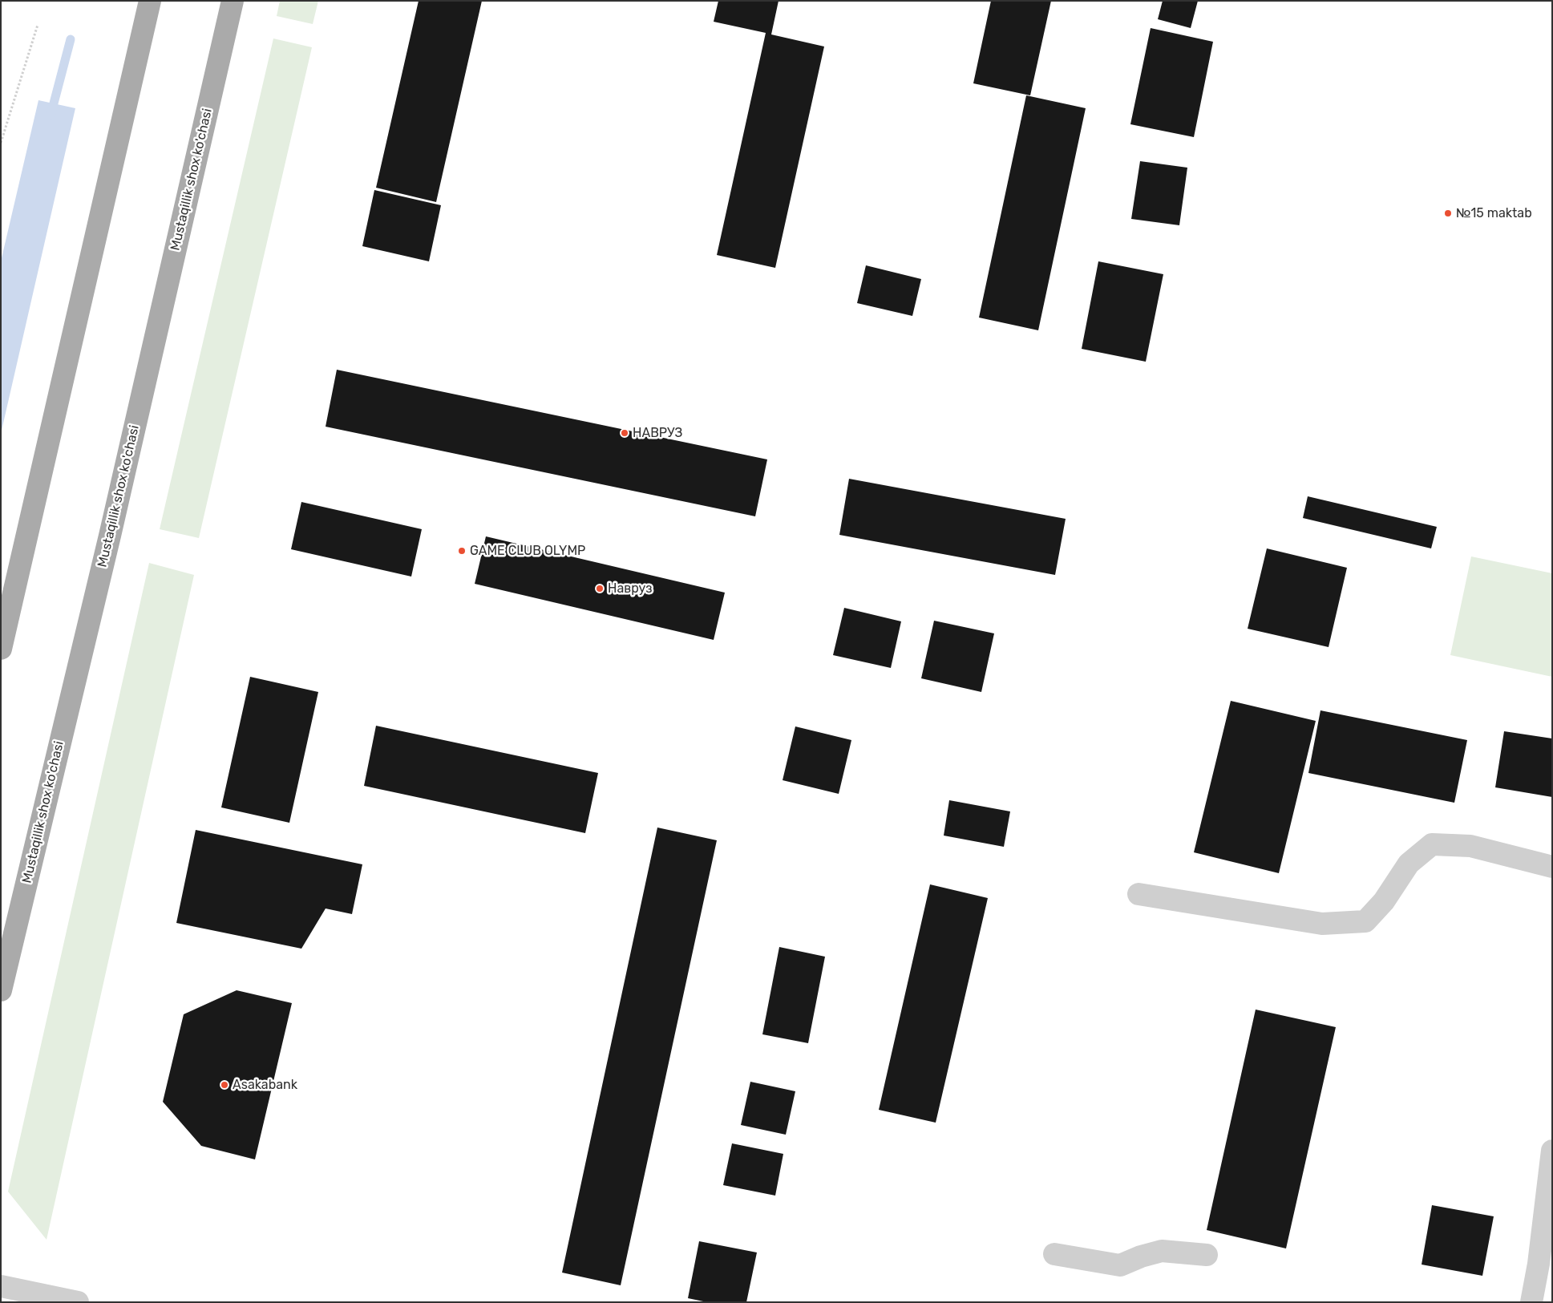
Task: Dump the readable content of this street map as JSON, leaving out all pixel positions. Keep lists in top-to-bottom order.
{
  "streets": {
    "main road": ["Mustaqillik shox ko'chasi"]
  },
  "places": [
    "№15 maktab",
    "НАВРУЗ",
    "GAME CLUB OLYMP",
    "Навруз",
    "Asakabank"
  ]
}
